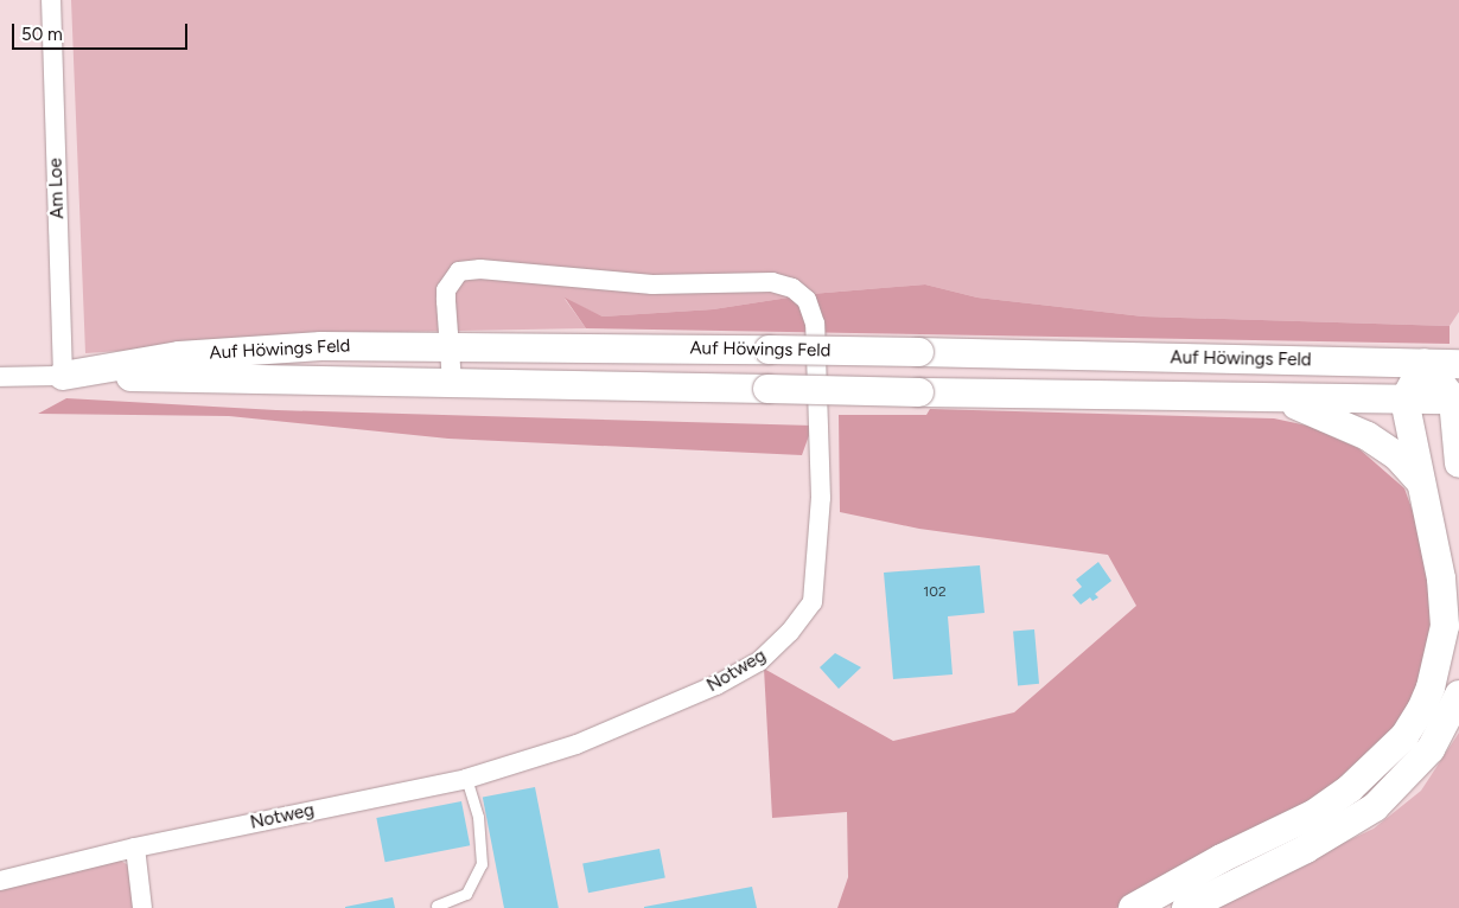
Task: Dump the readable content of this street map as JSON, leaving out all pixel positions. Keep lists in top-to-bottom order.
{
  "streets": {
    "main road": ["Auf Höwings Feld"],
    "street": ["Am Loe", "Notweg"]
  },
  "crossings": [
    ["Am Loe", "Auf Höwings Feld"],
    ["Auf Höwings Feld", "Notweg"]
  ],
  "house_numbers": ["102"],
  "scale_bar": "50 m"
}
